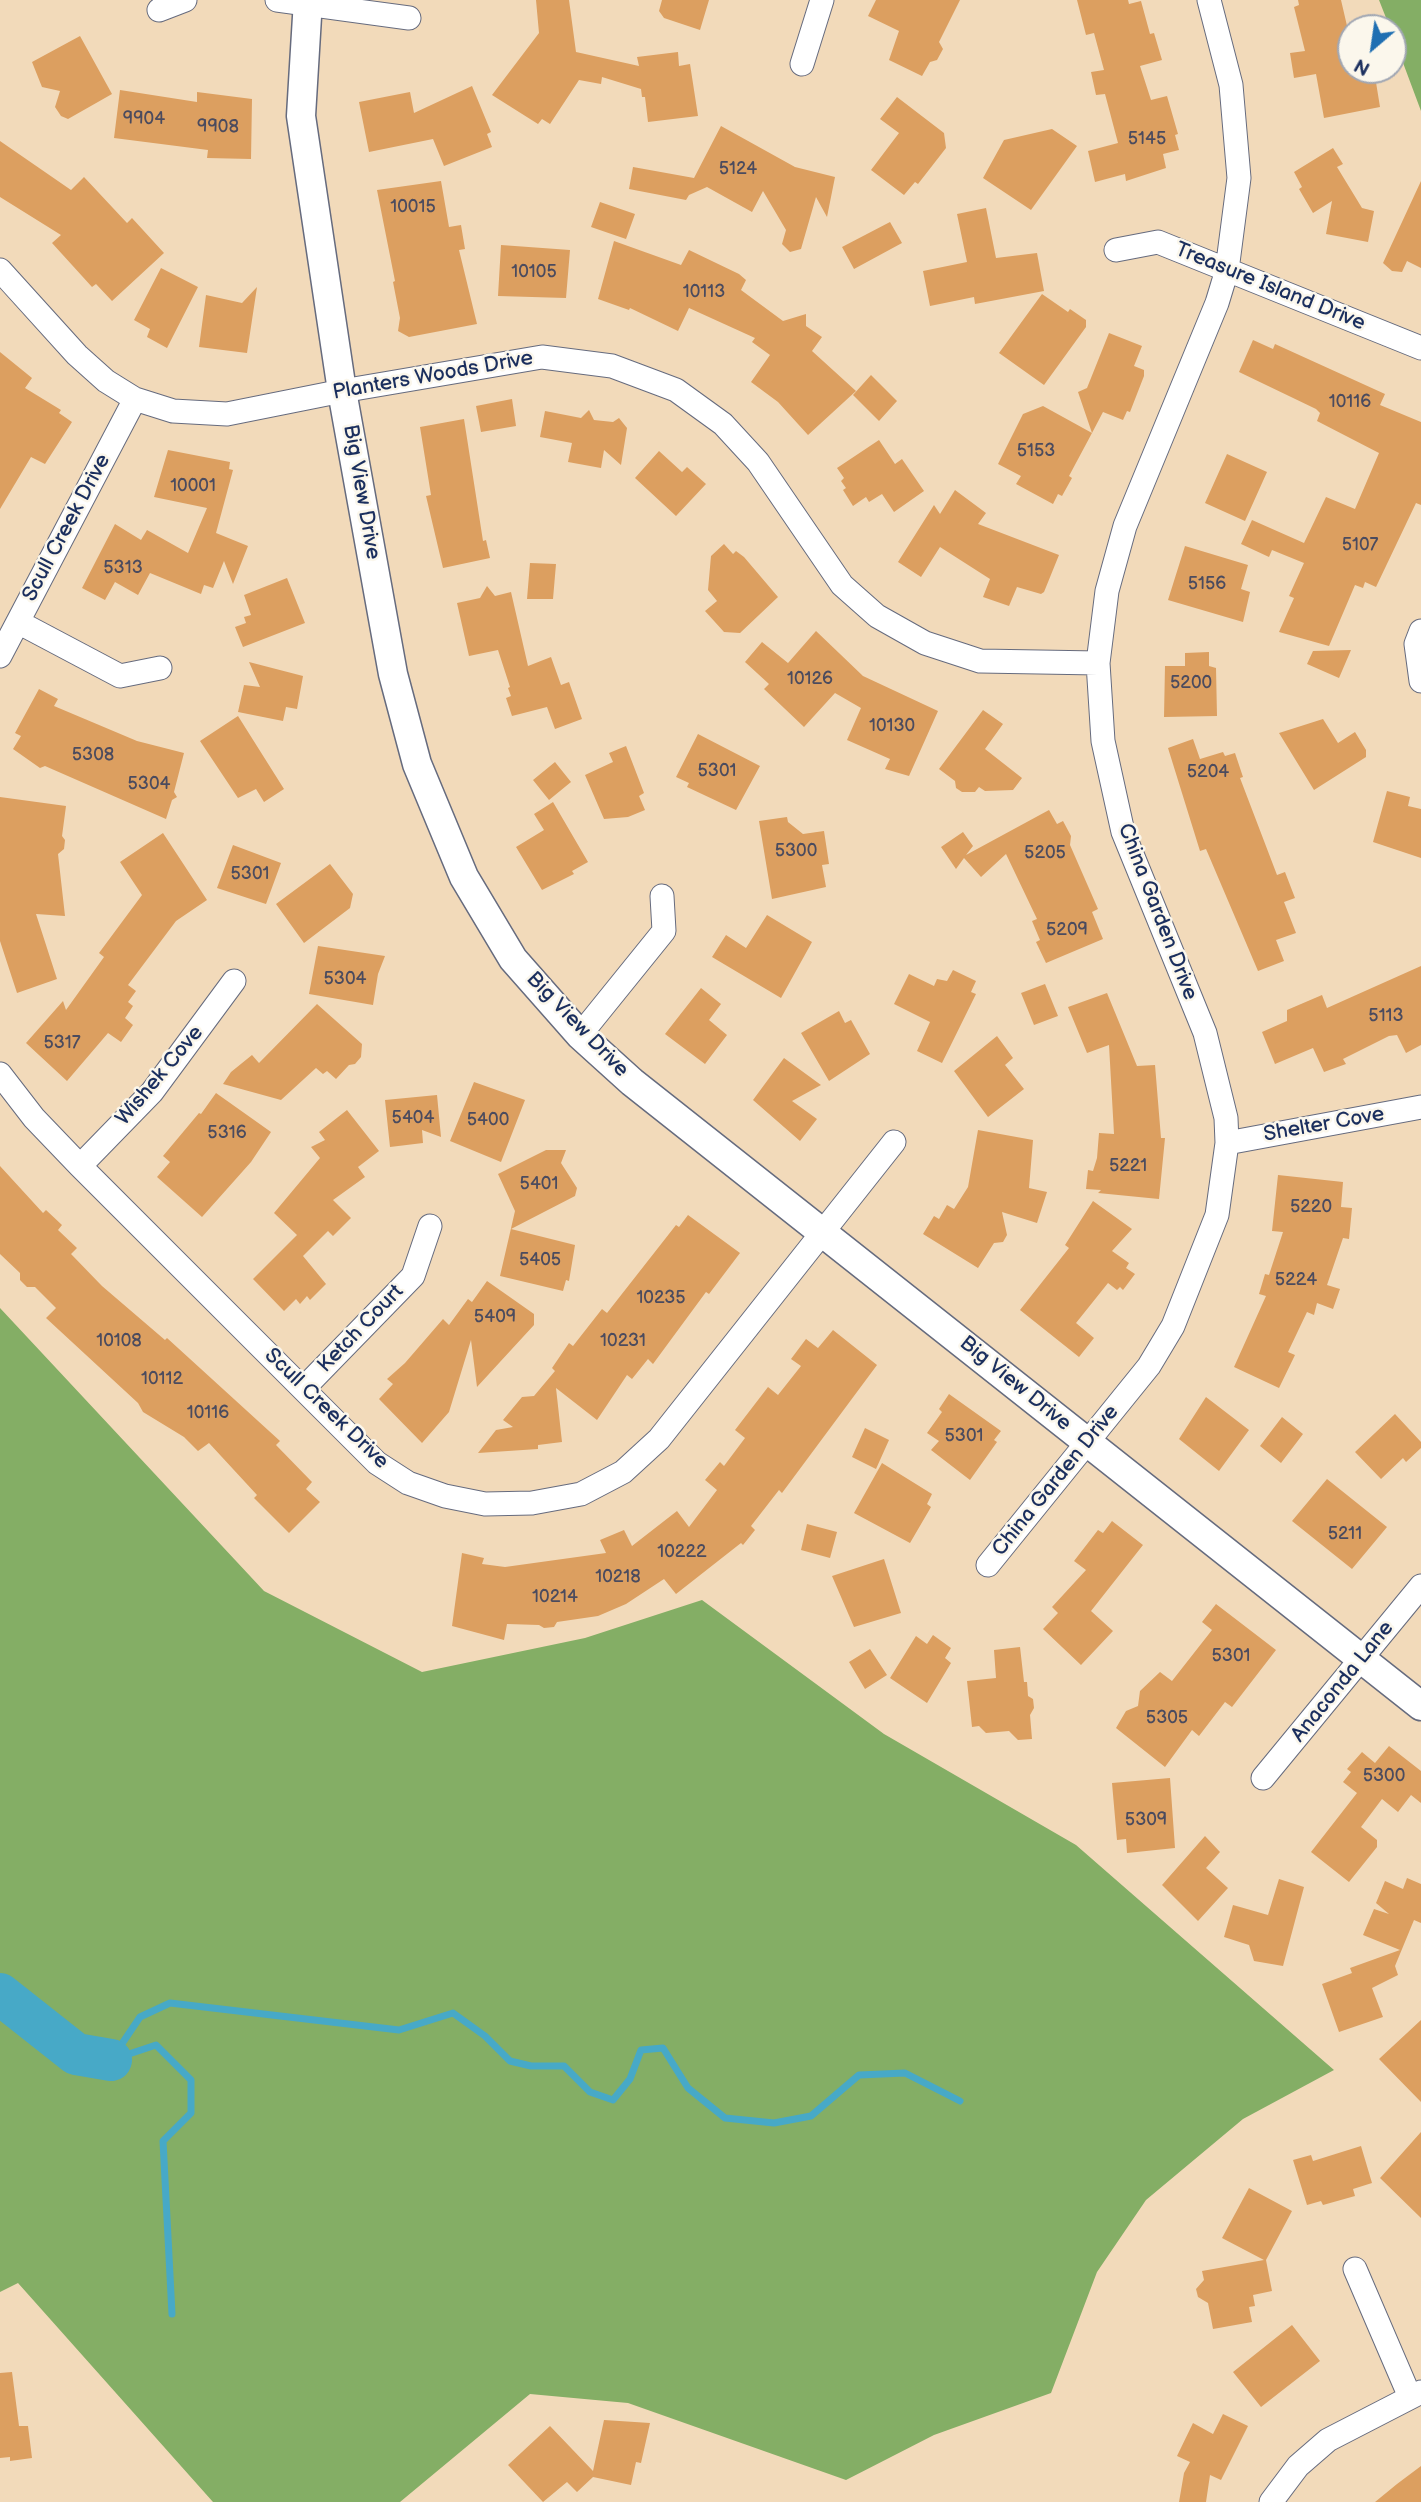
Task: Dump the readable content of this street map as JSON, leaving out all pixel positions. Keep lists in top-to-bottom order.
{
  "streets": {
    "street": [
      "Treasure Island Drive",
      "Planters Woods Drive",
      "Big View Drive",
      "Scull Creek Drive",
      "China Garden Drive",
      "Wishek Cove",
      "Shelter Cove",
      "Ketch Court",
      "Anaconda Lane"
    ]
  },
  "crossings": [
    ["Treasure Island Drive", "China Garden Drive"],
    ["Planters Woods Drive", "Big View Drive"],
    ["Planters Woods Drive", "Scull Creek Drive"],
    ["Planters Woods Drive", "China Garden Drive"],
    ["Big View Drive", "Scull Creek Drive"],
    ["Big View Drive", "China Garden Drive"],
    ["Big View Drive", "Anaconda Lane"],
    ["Scull Creek Drive", "Wishek Cove"],
    ["Scull Creek Drive", "Ketch Court"],
    ["China Garden Drive", "Shelter Cove"]
  ],
  "house_numbers": [
    "9904",
    "9908",
    "5145",
    "5124",
    "10015",
    "10105",
    "10113",
    "10116",
    "5153",
    "10001",
    "5107",
    "5313",
    "5156",
    "10126",
    "5200",
    "10130",
    "5308",
    "5301",
    "5204",
    "5304",
    "5300",
    "5205",
    "5301",
    "5209",
    "5304",
    "5113",
    "5317",
    "5404",
    "5400",
    "5316",
    "5221",
    "5401",
    "5220",
    "5405",
    "5224",
    "10235",
    "5409",
    "10108",
    "10231",
    "10112",
    "10116",
    "5301",
    "5211",
    "10222",
    "10218",
    "10214",
    "5301",
    "5305",
    "5300",
    "5309"
  ],
  "north": "bottom left"
}
